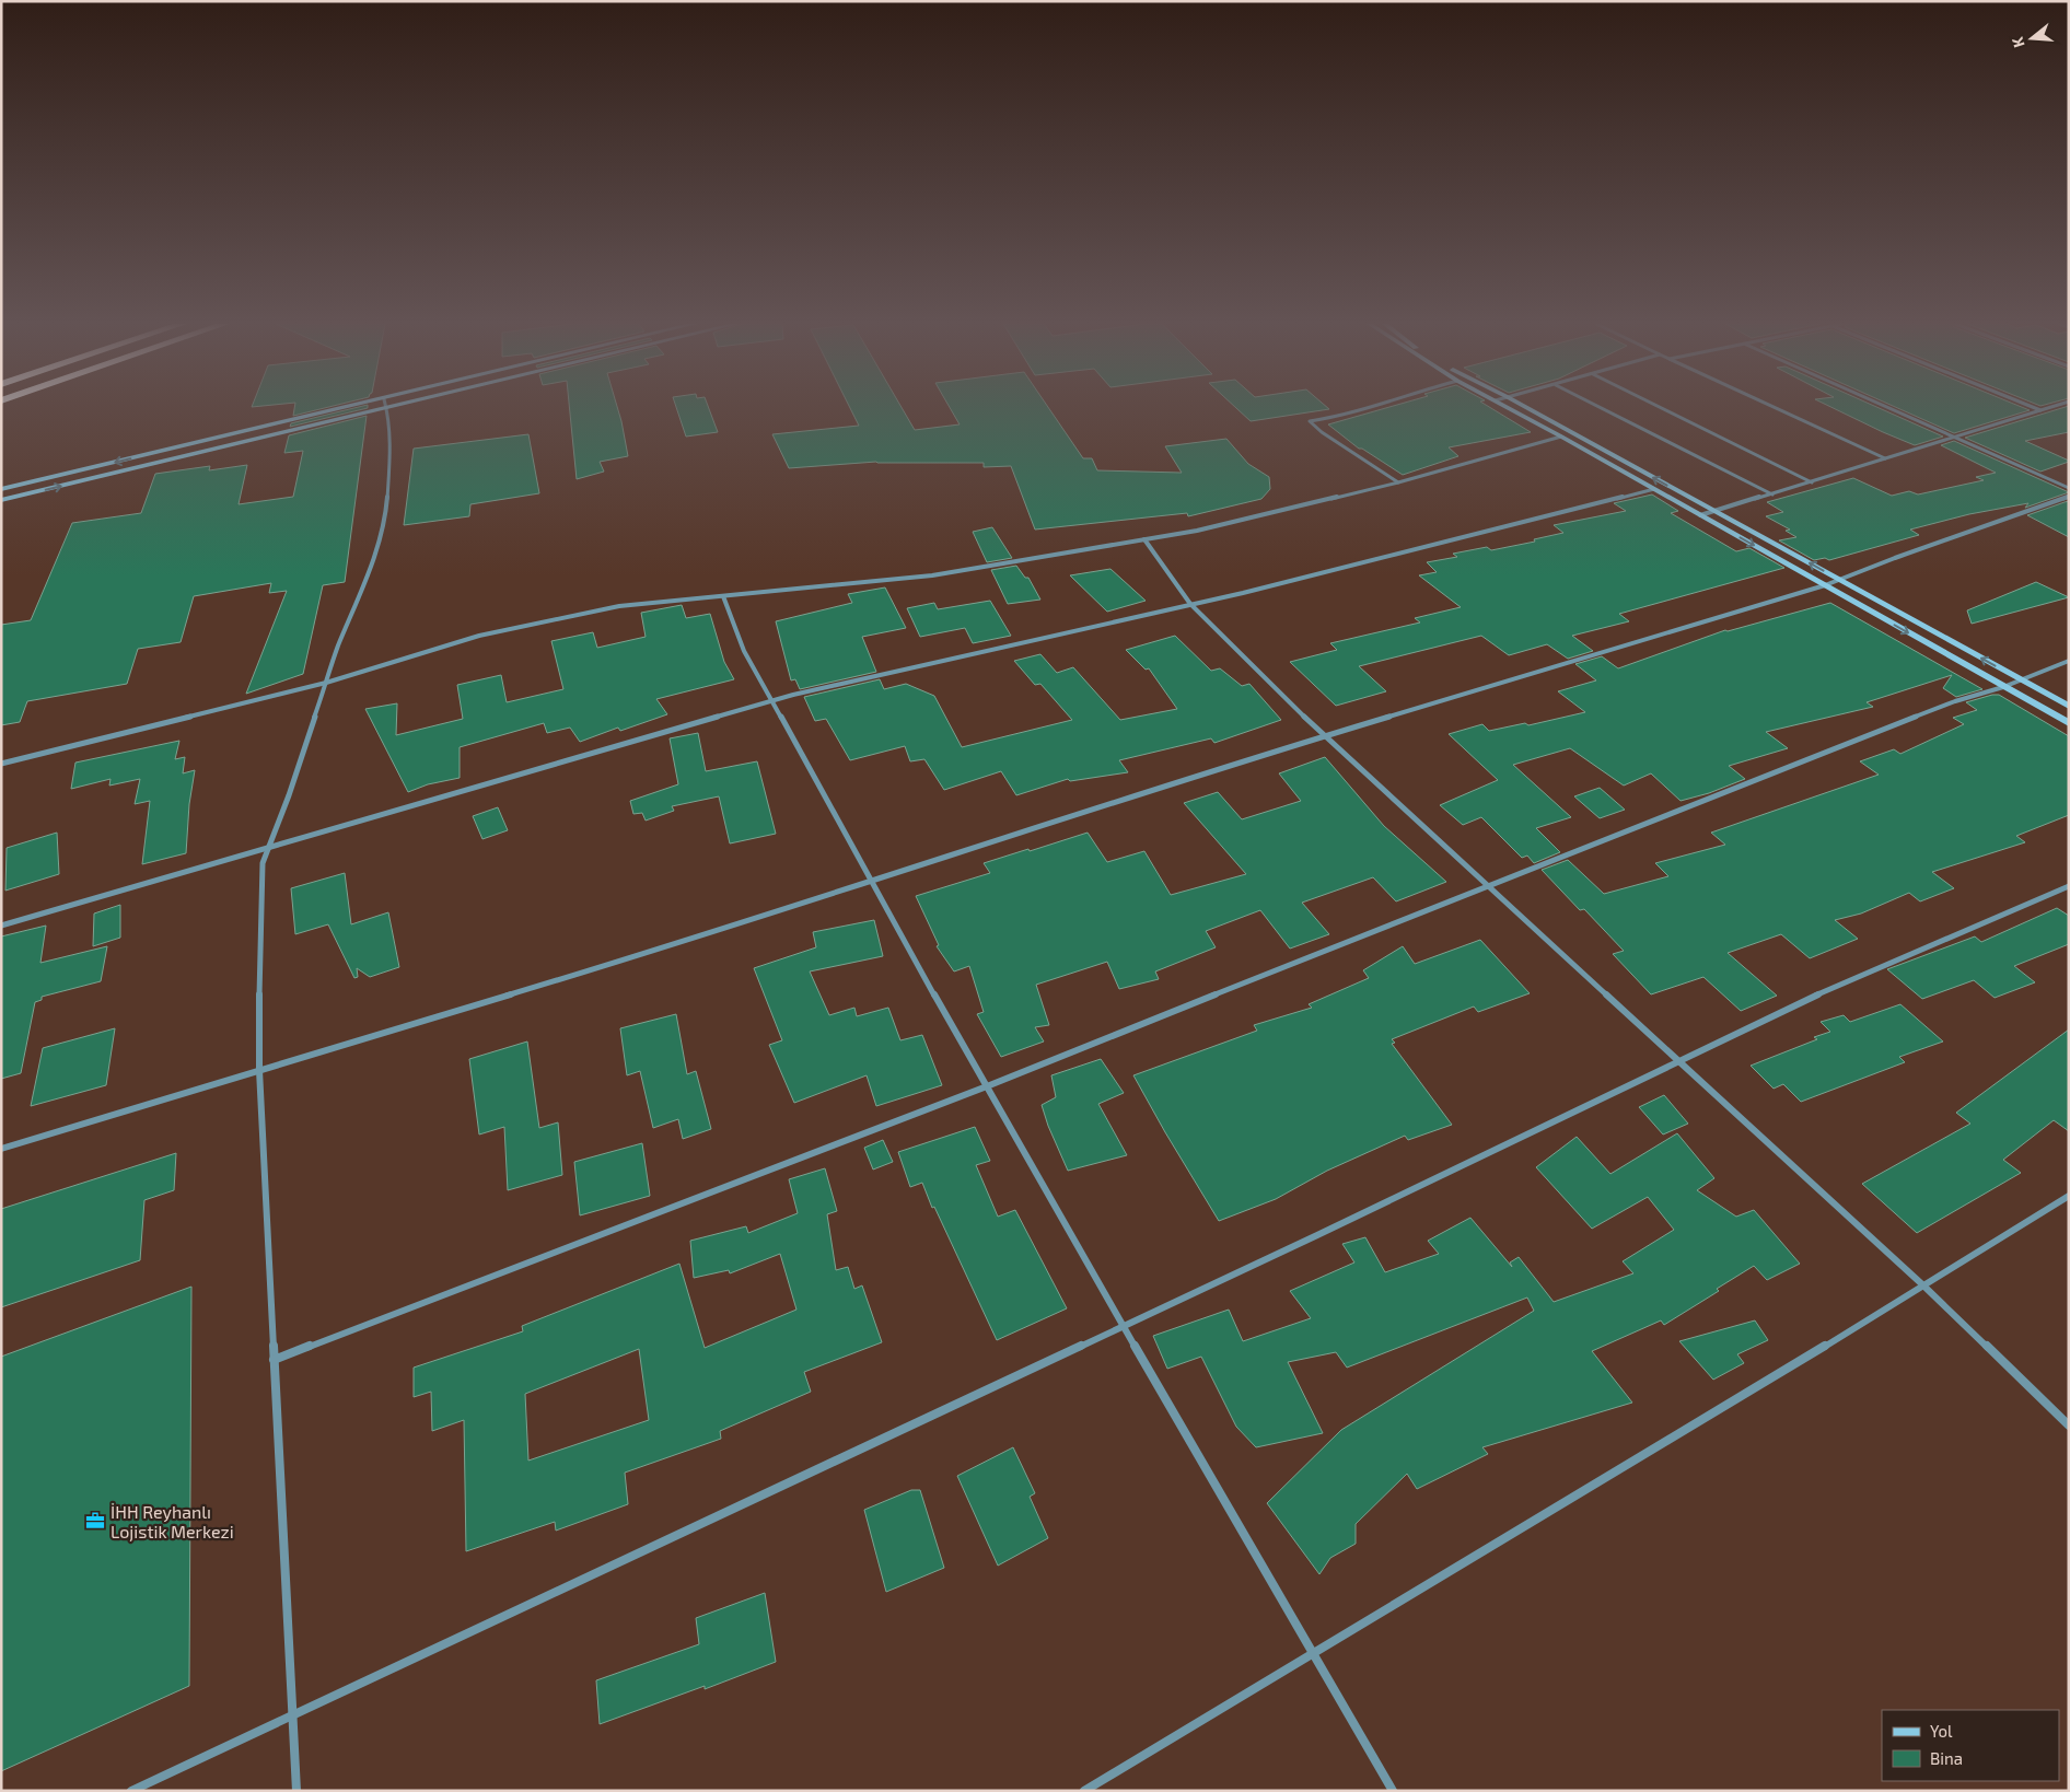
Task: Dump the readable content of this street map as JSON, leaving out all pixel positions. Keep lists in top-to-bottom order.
{
  "places": {
    "office": ["İHH Reyhanlı Lojistik Merkezi"]
  },
  "legend": ["Yol", "Bina"],
  "north": "left"
}
